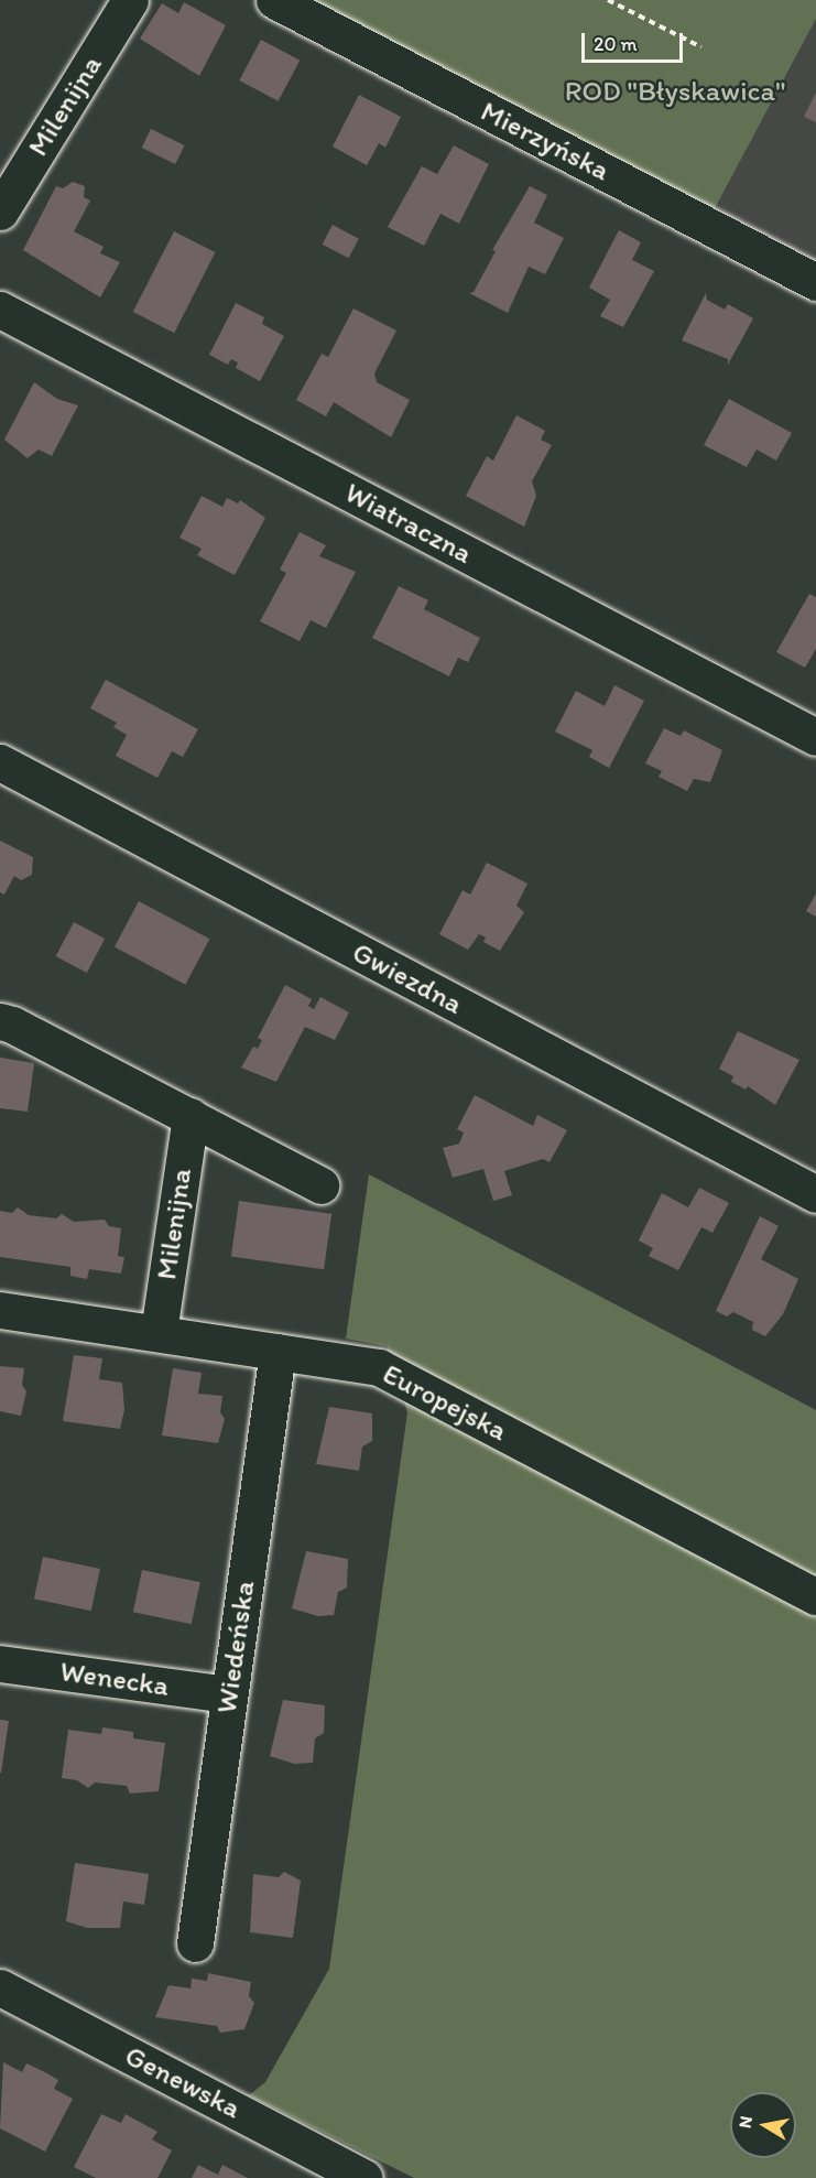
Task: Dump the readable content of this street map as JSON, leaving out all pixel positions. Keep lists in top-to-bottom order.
{
  "streets": {
    "street": [
      "Milenijna",
      "Mierzyńska",
      "Wiatraczna",
      "Gwiezdna",
      "Europejska",
      "Wiedeńska",
      "Wenecka",
      "Genewska"
    ]
  },
  "crossings": [
    ["Milenijna", "Europejska"],
    ["Europejska", "Wiedeńska"],
    ["Wiedeńska", "Wenecka"]
  ],
  "parks": ["ROD \"Błyskawica\""],
  "scale_bar": "20 m",
  "north": "left"
}
